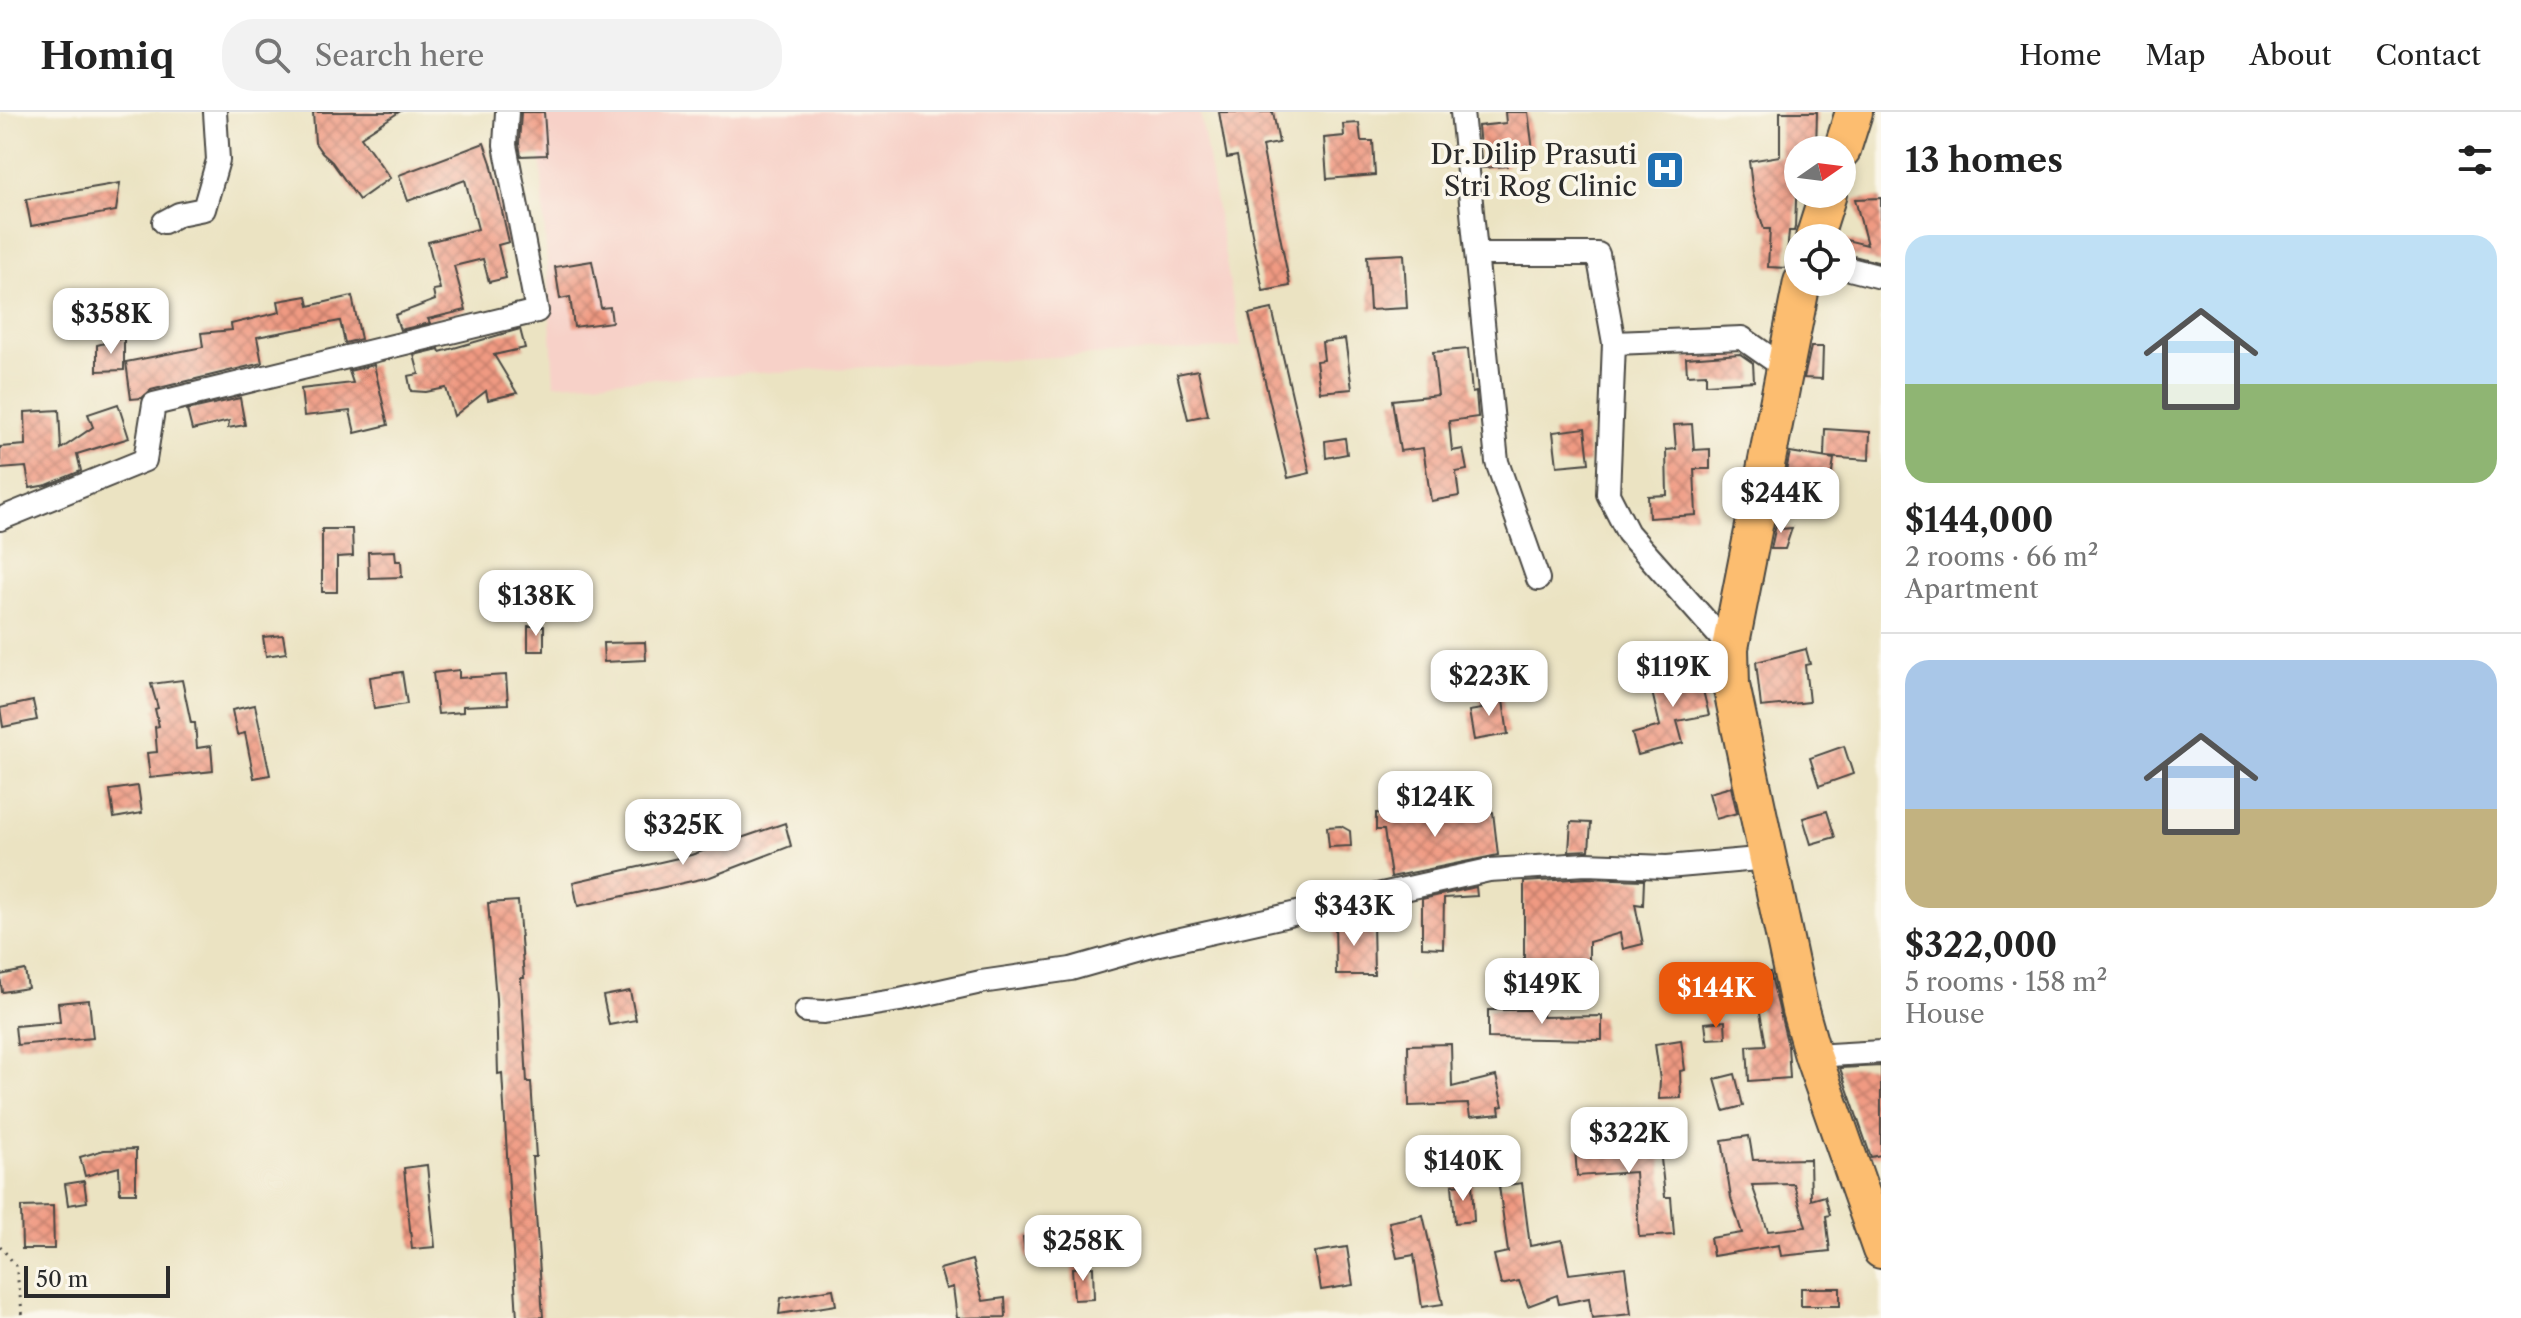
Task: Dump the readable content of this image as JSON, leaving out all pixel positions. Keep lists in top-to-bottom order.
{
  "places": {
    "hospital": ["Dr.Dilip Prasuti Stri Rog Clinic"]
  },
  "scale_bar": "50 m",
  "north": "right",
  "page": {
    "header": "Homiq",
    "search": "Search here",
    "nav": [
      "Home",
      "Map",
      "About",
      "Contact"
    ],
    "heading": "13 homes",
    "list": [
      {
        "name": "$144,000",
        "note": "2 rooms · 66 m² · Apartment"
      },
      {
        "name": "$322,000",
        "note": "5 rooms · 158 m² · House"
      }
    ],
    "price": [
      "$358K",
      "$244K",
      "$138K",
      "$119K",
      "$223K",
      "$124K",
      "$325K",
      "$343K",
      "$149K",
      "$144K",
      "$322K",
      "$140K",
      "$258K"
    ],
    "scale": "50 m"
  }
}
